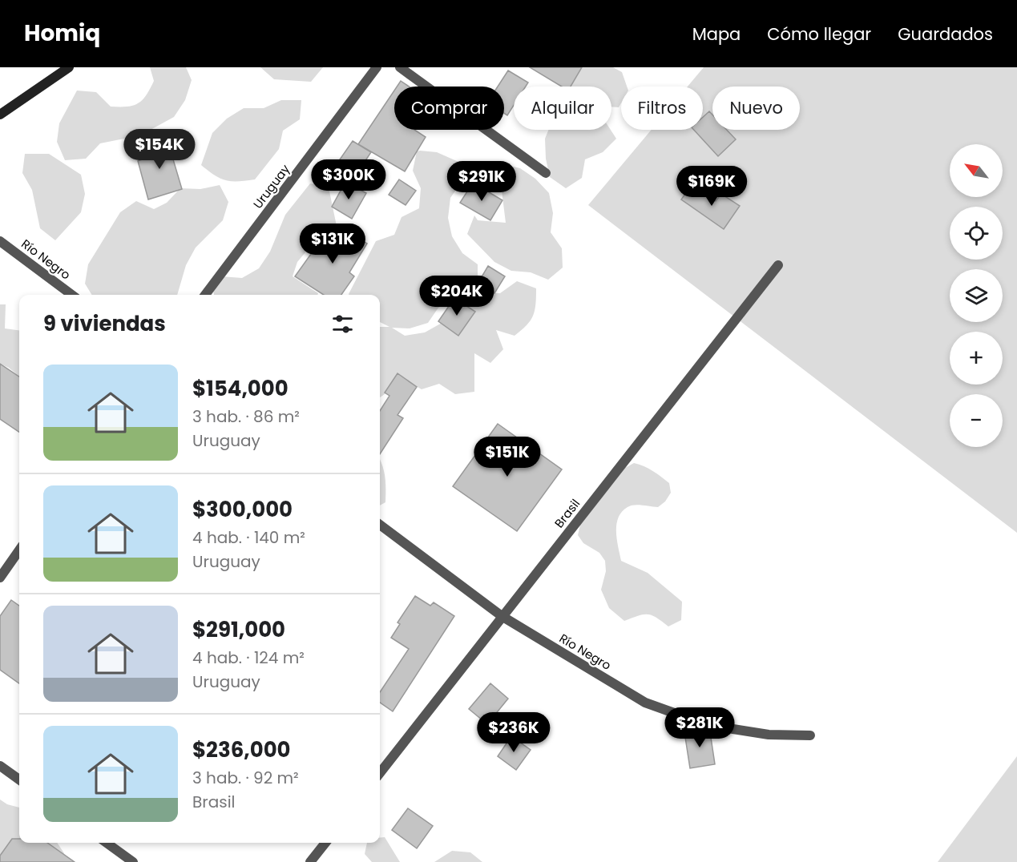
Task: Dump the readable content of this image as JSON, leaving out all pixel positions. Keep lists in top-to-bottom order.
{
  "streets": {
    "street": ["Uruguay", "Río Negro", "Brasil"]
  },
  "crossings": [
    ["Río Negro", "Brasil"]
  ],
  "north": "top left",
  "page": {
    "header": "Homiq",
    "nav": ["Mapa", "Cómo llegar", "Guardados"],
    "chip": [
      "Comprar",
      "Alquilar",
      "Filtros",
      "Nuevo"
    ],
    "price": [
      "$154K",
      "$300K",
      "$291K",
      "$169K",
      "$131K",
      "$204K",
      "$151K",
      "$281K",
      "$236K"
    ],
    "map_buttons": ["+", "−"],
    "heading": "9 viviendas",
    "list": [
      {
        "name": "$154,000",
        "note": "3 hab. · 86 m² · Uruguay"
      },
      {
        "name": "$300,000",
        "note": "4 hab. · 140 m² · Uruguay"
      },
      {
        "name": "$291,000",
        "note": "4 hab. · 124 m² · Uruguay"
      },
      {
        "name": "$236,000",
        "note": "3 hab. · 92 m² · Brasil"
      }
    ]
  }
}
